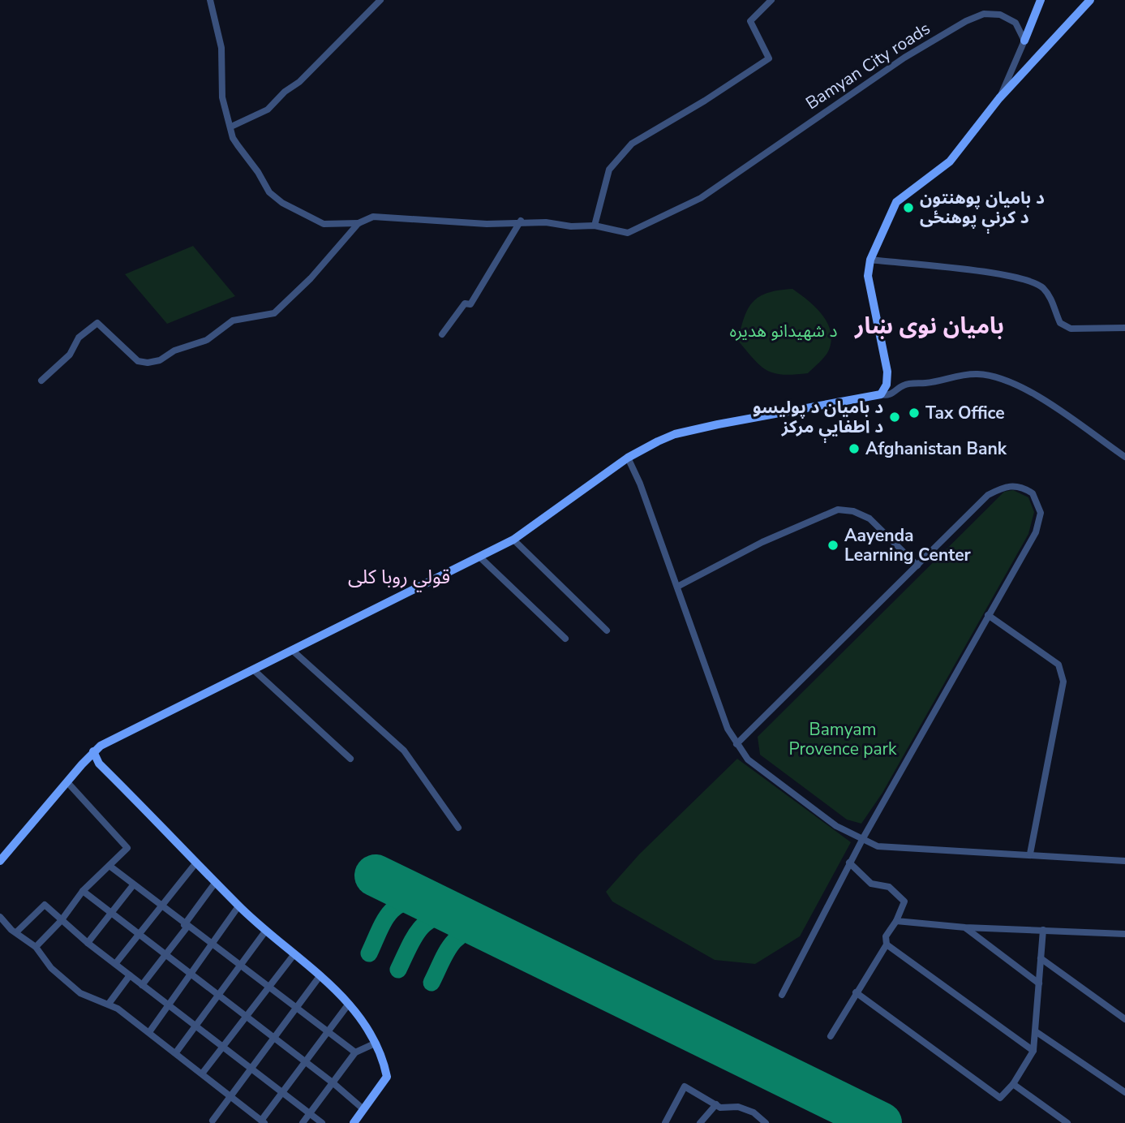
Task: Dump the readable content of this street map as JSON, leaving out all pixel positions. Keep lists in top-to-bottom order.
{
  "streets": {
    "street": ["Bamyan City roads"]
  },
  "districts": ["باميان نوی ښار", "قولي روبا کلی"],
  "parks": ["د شهیدانو هدیره", "Bamyam Provence park"],
  "places": [
    "د بامیان پوهنتون د کرنې پوهنځی",
    "Tax Office",
    "د بامیان د پولیسو د اطفايې مرکز",
    "Afghanistan Bank",
    "Aayenda Learning Center"
  ]
}
